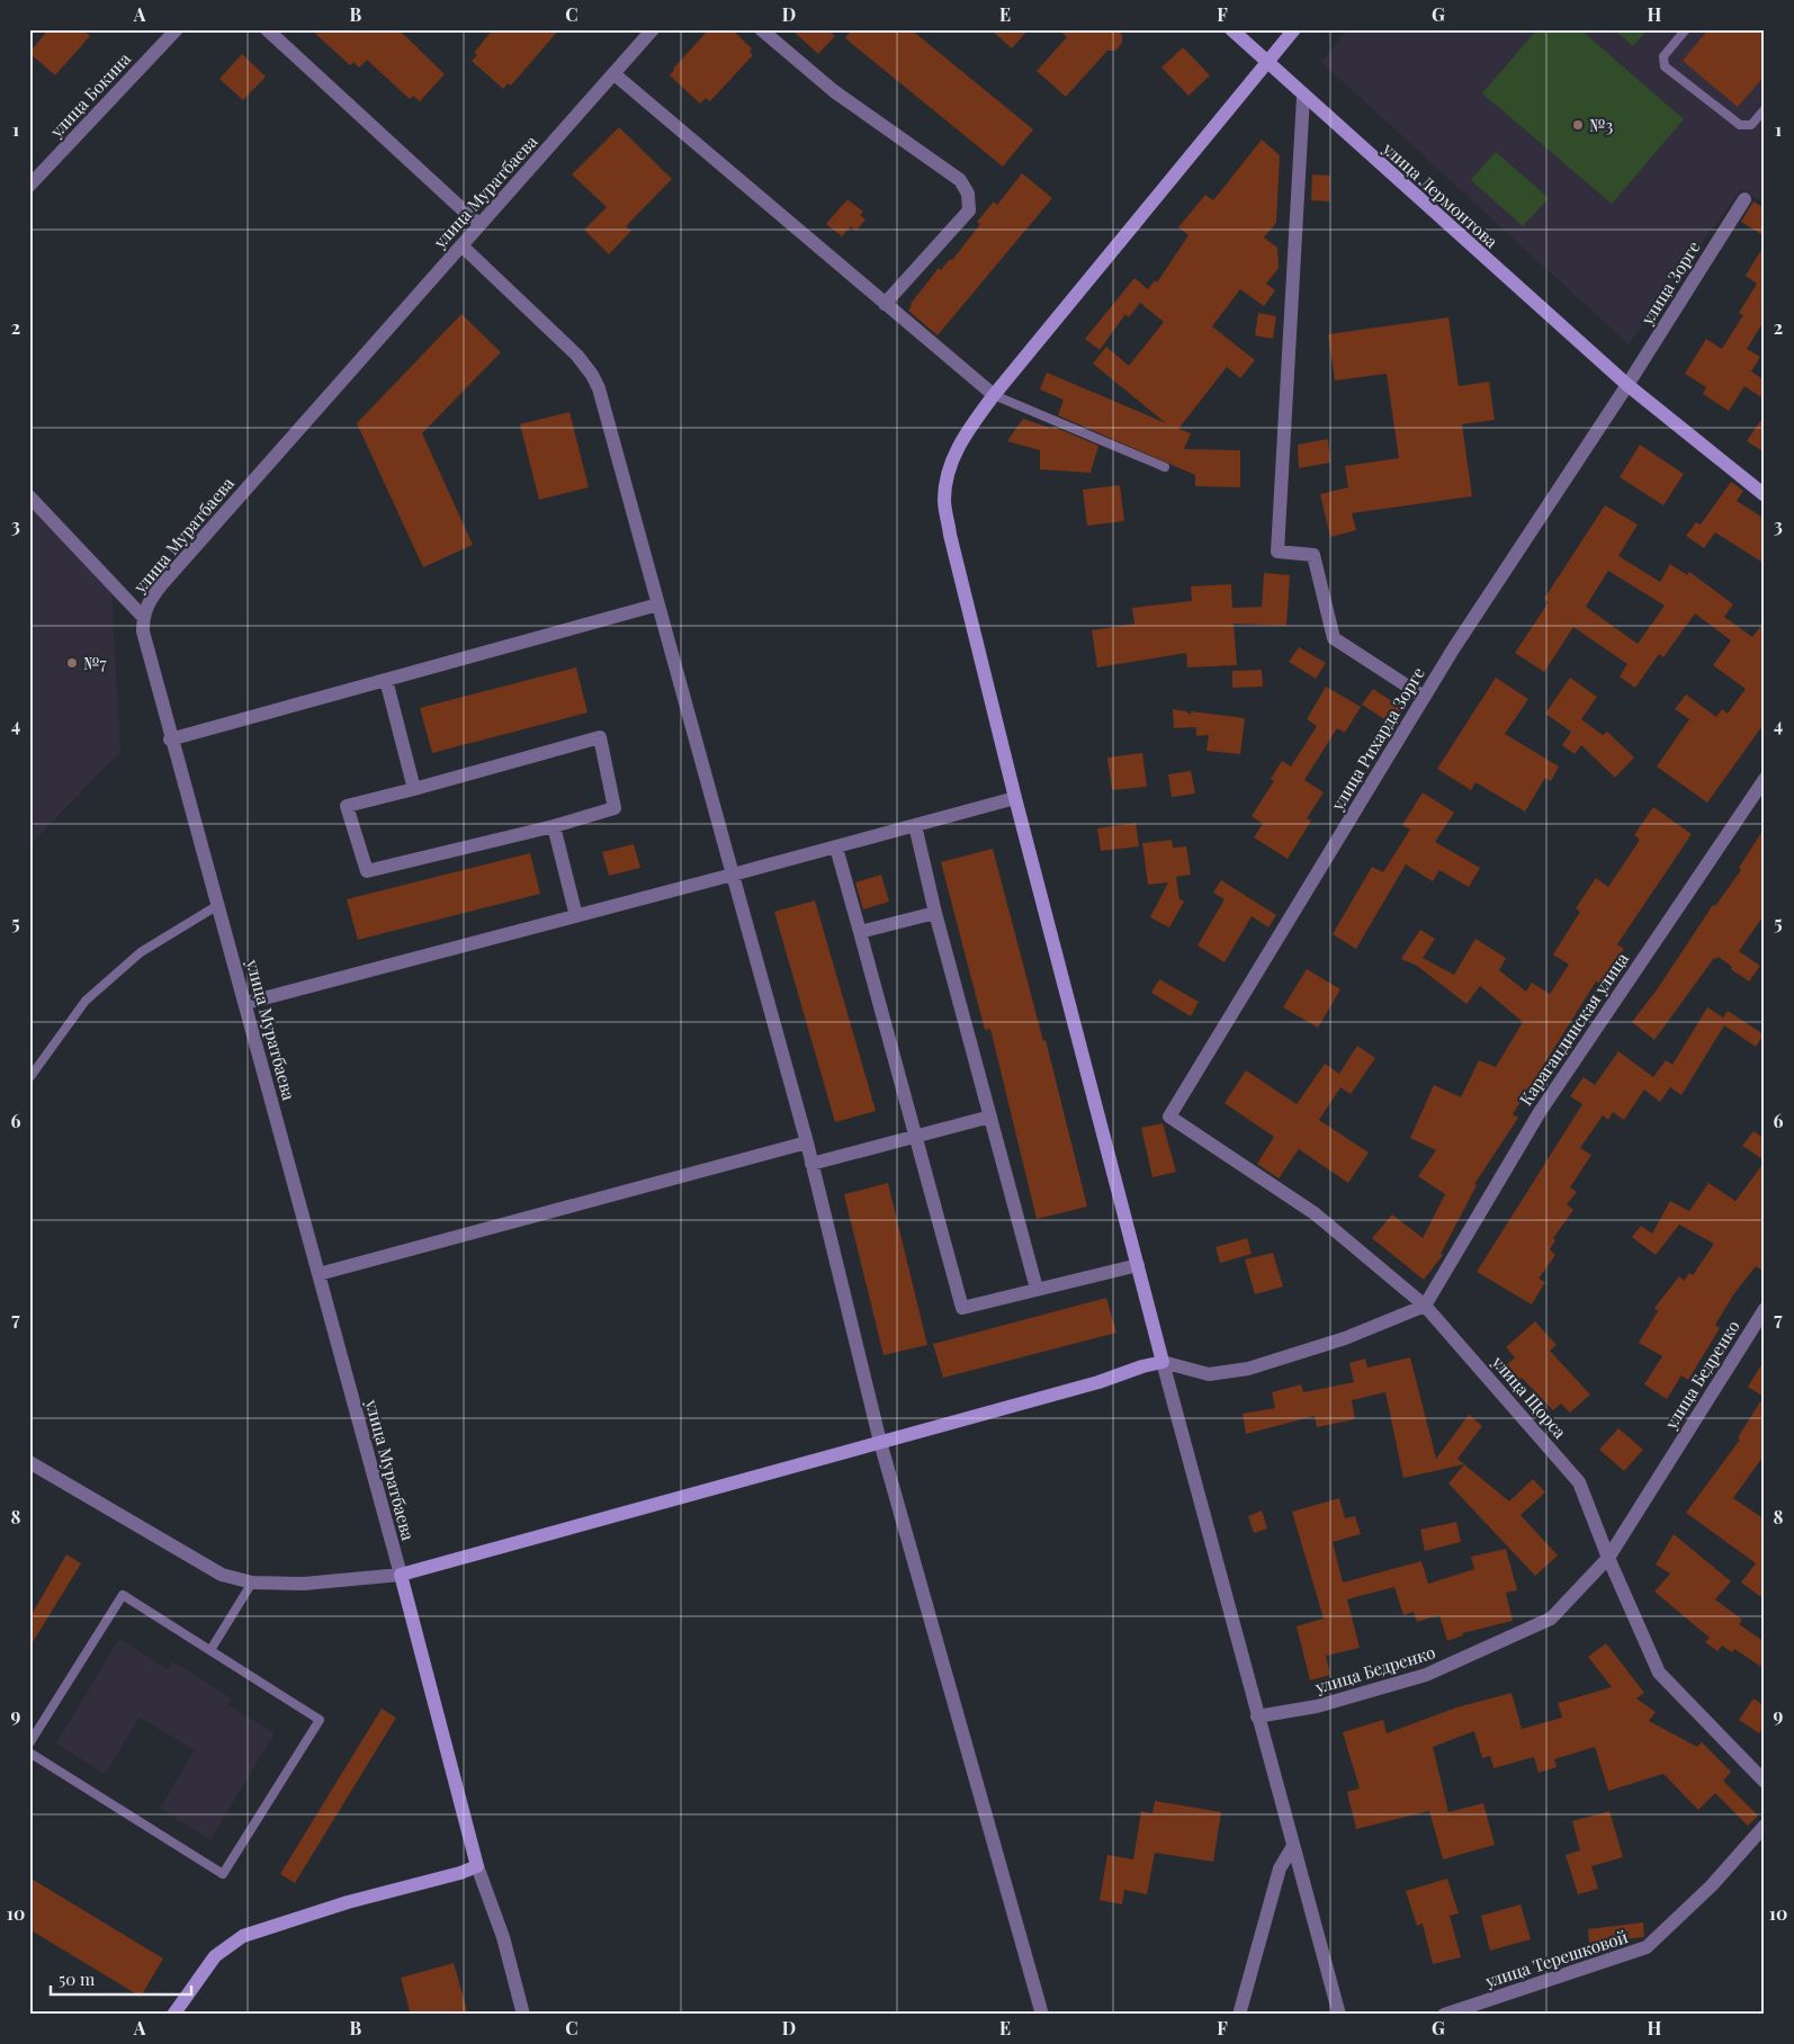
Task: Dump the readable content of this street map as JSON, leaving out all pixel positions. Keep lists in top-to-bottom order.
{
  "streets": {
    "street": [
      "улица Бокина",
      "улица Муратбаева",
      "улица Лермонтова",
      "улица Зорге",
      "улица Рихарда Зорге",
      "Карагандинская улица",
      "улица Бедренко",
      "улица Щорса",
      "улица Терешковой"
    ]
  },
  "crossings": [
    ["улица Лермонтова", "улица Зорге"],
    ["улица Лермонтова", "улица Рихарда Зорге"],
    ["улица Зорге", "улица Рихарда Зорге"],
    ["улица Рихарда Зорге", "улица Щорса"],
    ["Карагандинская улица", "улица Щорса"],
    ["улица Бедренко", "улица Щорса"]
  ],
  "places": ["№3", "№7"],
  "scale_bar": "50 m",
  "grid": {
    "columns": [
      "A",
      "B",
      "C",
      "D",
      "E",
      "F",
      "G",
      "H"
    ],
    "rows": [
      "1",
      "2",
      "3",
      "4",
      "5",
      "6",
      "7",
      "8",
      "9",
      "10"
    ]
  }
}
